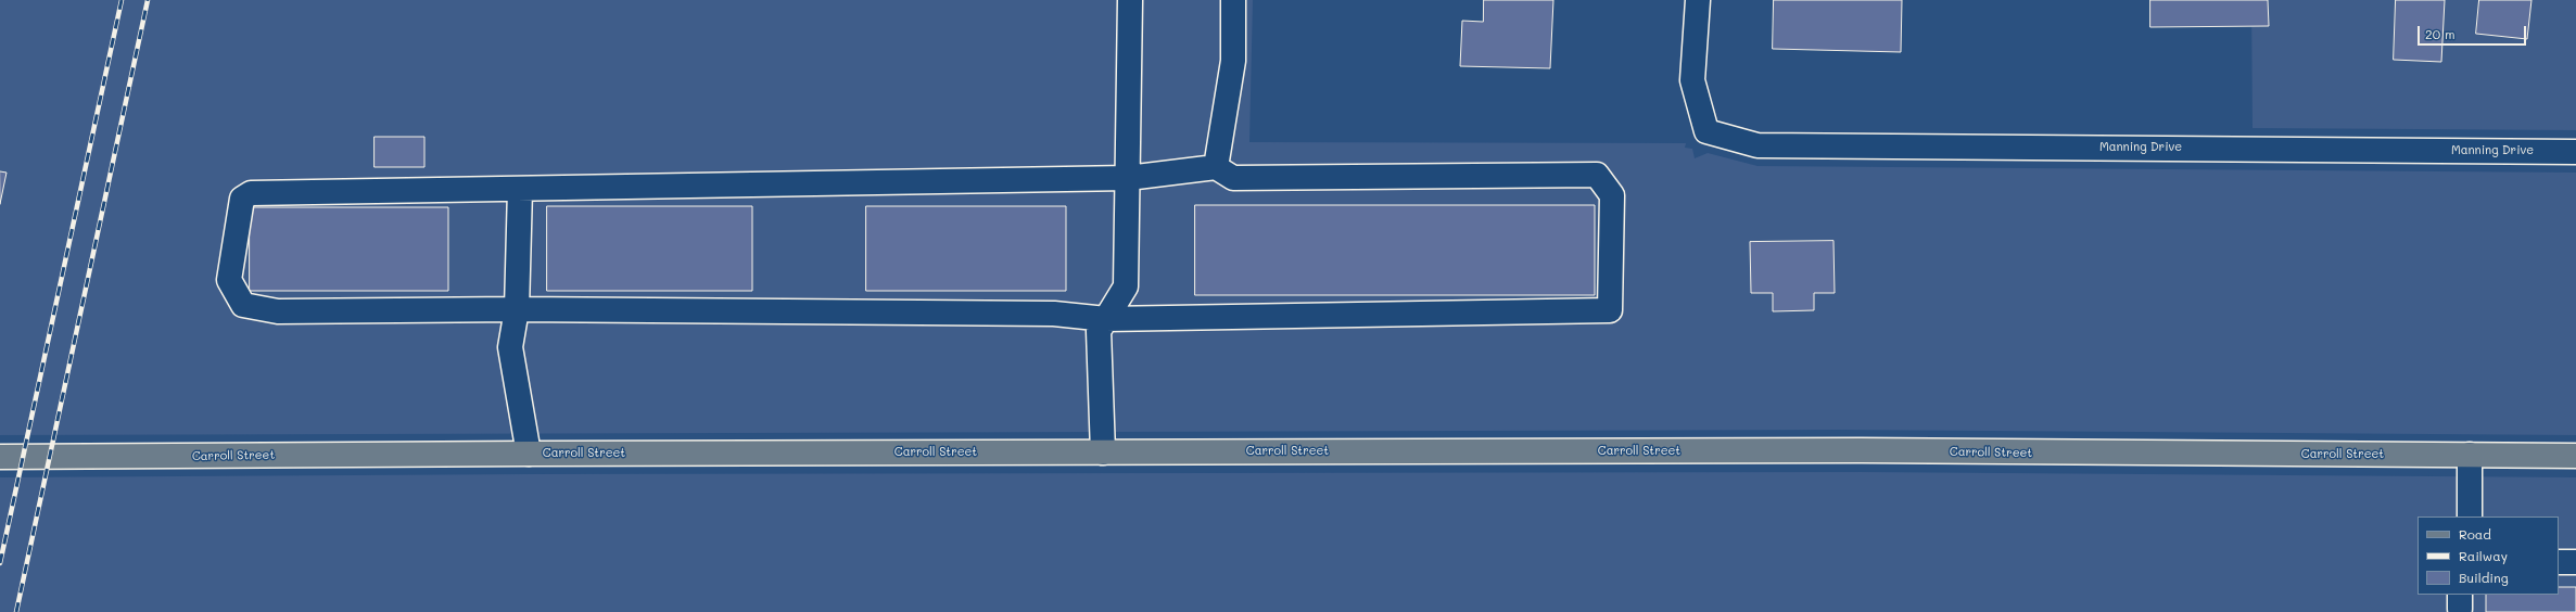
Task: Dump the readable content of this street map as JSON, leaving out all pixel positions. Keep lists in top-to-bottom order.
{
  "streets": {
    "main road": ["Carroll Street"],
    "street": ["Manning Drive"]
  },
  "legend": ["Road", "Railway", "Building"],
  "scale_bar": "20 m"
}
